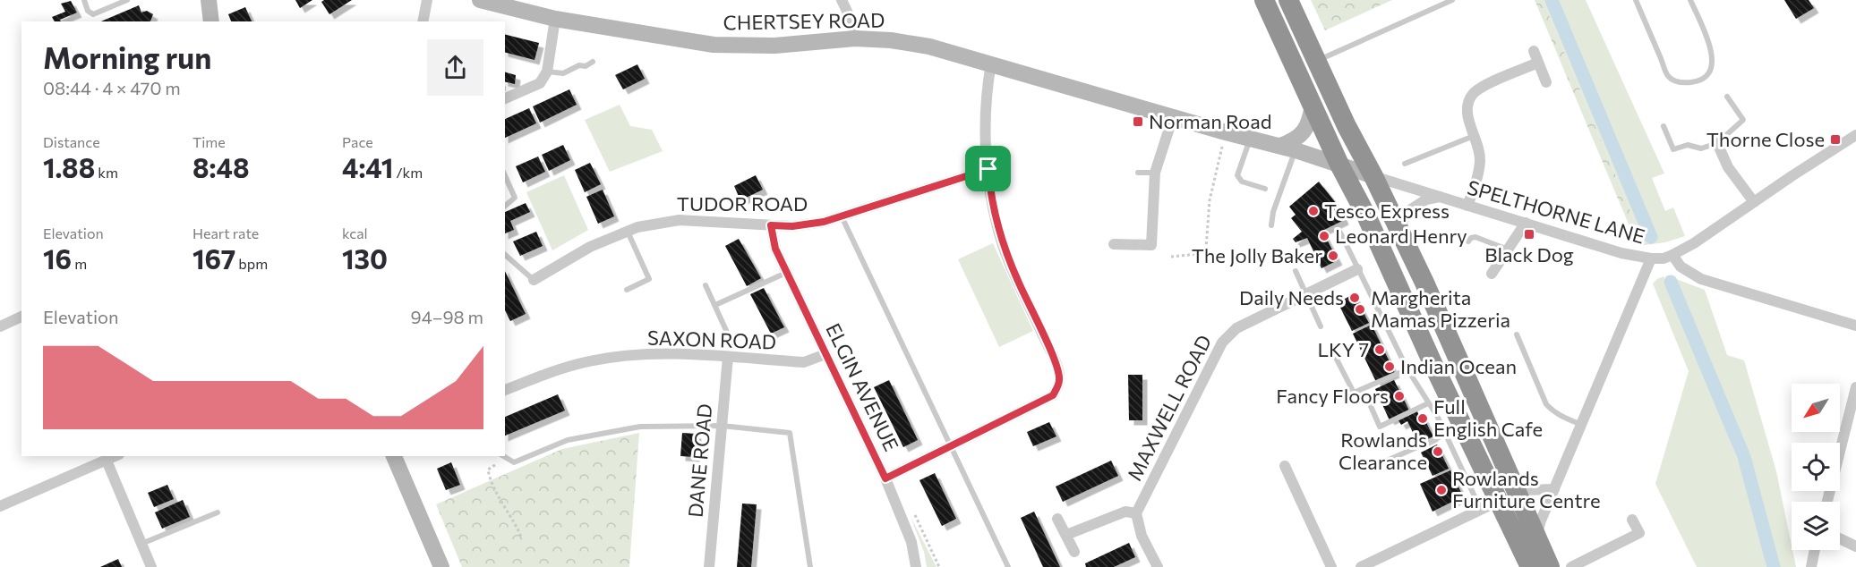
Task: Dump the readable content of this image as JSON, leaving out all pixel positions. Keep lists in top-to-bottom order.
{
  "streets": {
    "street": [
      "CHERTSEY ROAD",
      "TUDOR ROAD",
      "SPELTHORNE LANE",
      "SAXON ROAD",
      "ELGIN AVENUE",
      "MAXWELL ROAD",
      "DANE ROAD"
    ]
  },
  "crossings": [
    ["CHERTSEY ROAD", "SPELTHORNE LANE"],
    ["TUDOR ROAD", "ELGIN AVENUE"],
    ["SAXON ROAD", "ELGIN AVENUE"],
    ["SAXON ROAD", "DANE ROAD"]
  ],
  "places": {
    "transit": ["Norman Road", "Thorne Close", "Black Dog"],
    "other": [
      "Tesco Express",
      "Leonard Henry",
      "The Jolly Baker",
      "Daily Needs",
      "Margherita Mamas Pizzeria",
      "LKY 7",
      "Indian Ocean",
      "Fancy Floors",
      "Full English Cafe",
      "Rowlands Clearance",
      "Rowlands Furniture Centre"
    ]
  },
  "north": "bottom left",
  "page": {
    "heading": ["Morning run", "08:44 · 4 × 470 m"],
    "stats": [
      ["Distance", "1.88 km"],
      ["Time", "8:48"],
      ["Pace", "4:41 /km"],
      ["Elevation", "16 m"],
      ["Heart rate", "167 bpm"],
      ["kcal", "130"]
    ],
    "chart": ["Elevation", "94–98 m"]
  }
}
